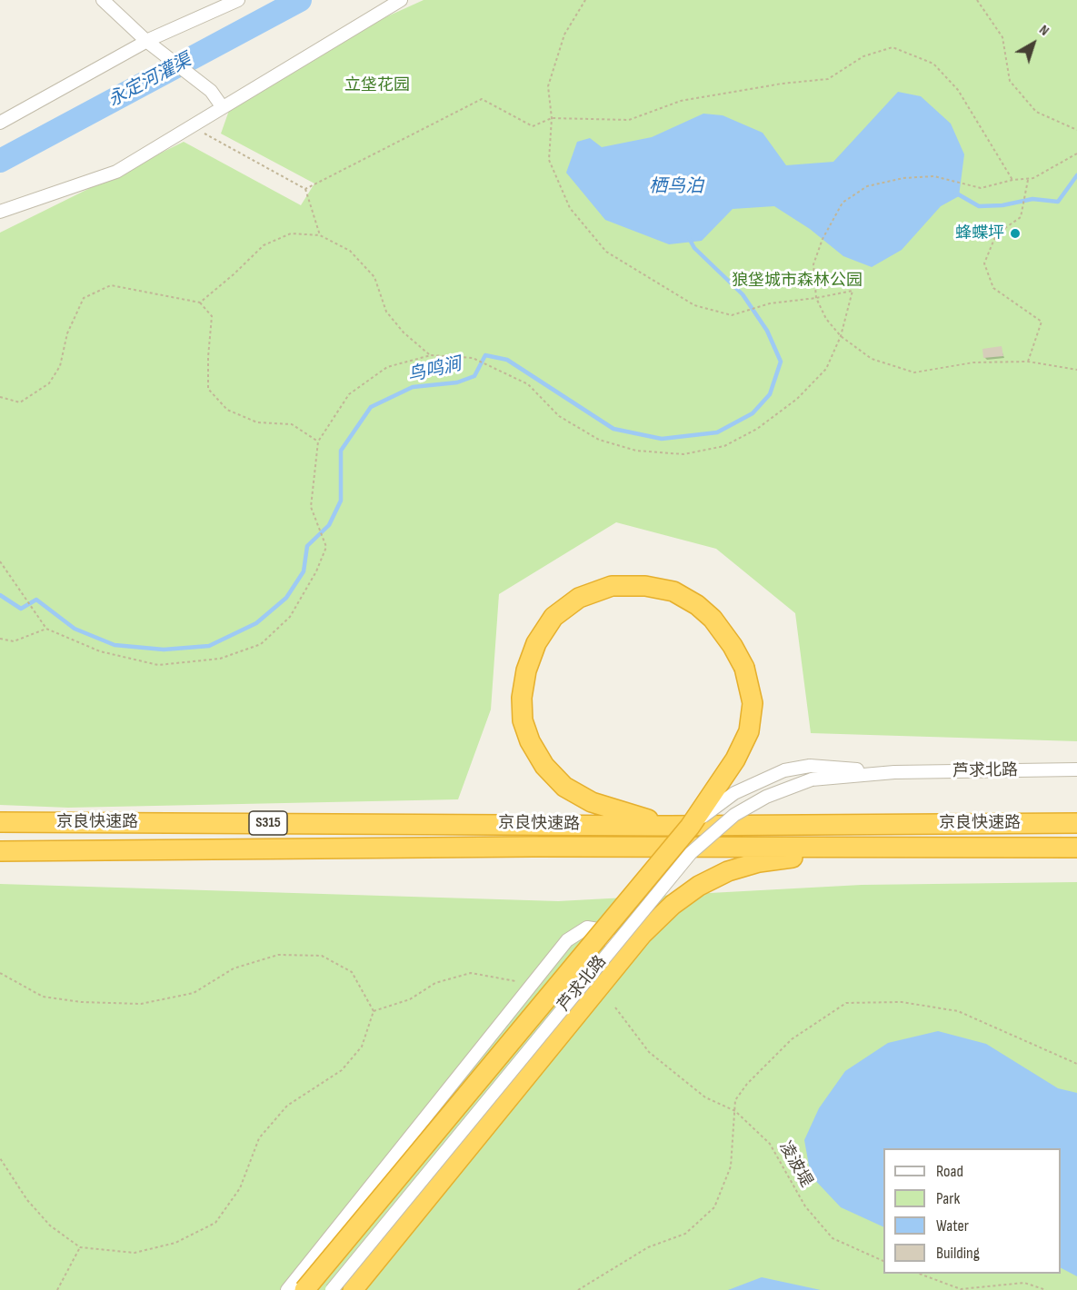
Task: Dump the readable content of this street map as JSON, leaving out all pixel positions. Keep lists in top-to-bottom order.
{
  "streets": {
    "highway": ["京良快速路", "S315"],
    "street": ["芦求北路"],
    "path": ["凌波堤"]
  },
  "water": ["永定河灌渠", "栖鸟泊", "鸟鸣涧"],
  "parks": ["立垡花园", "狼垡城市森林公园"],
  "places": ["蜂蝶坪"],
  "legend": [
    "Road",
    "Park",
    "Water",
    "Building"
  ],
  "north": "top right"
}
